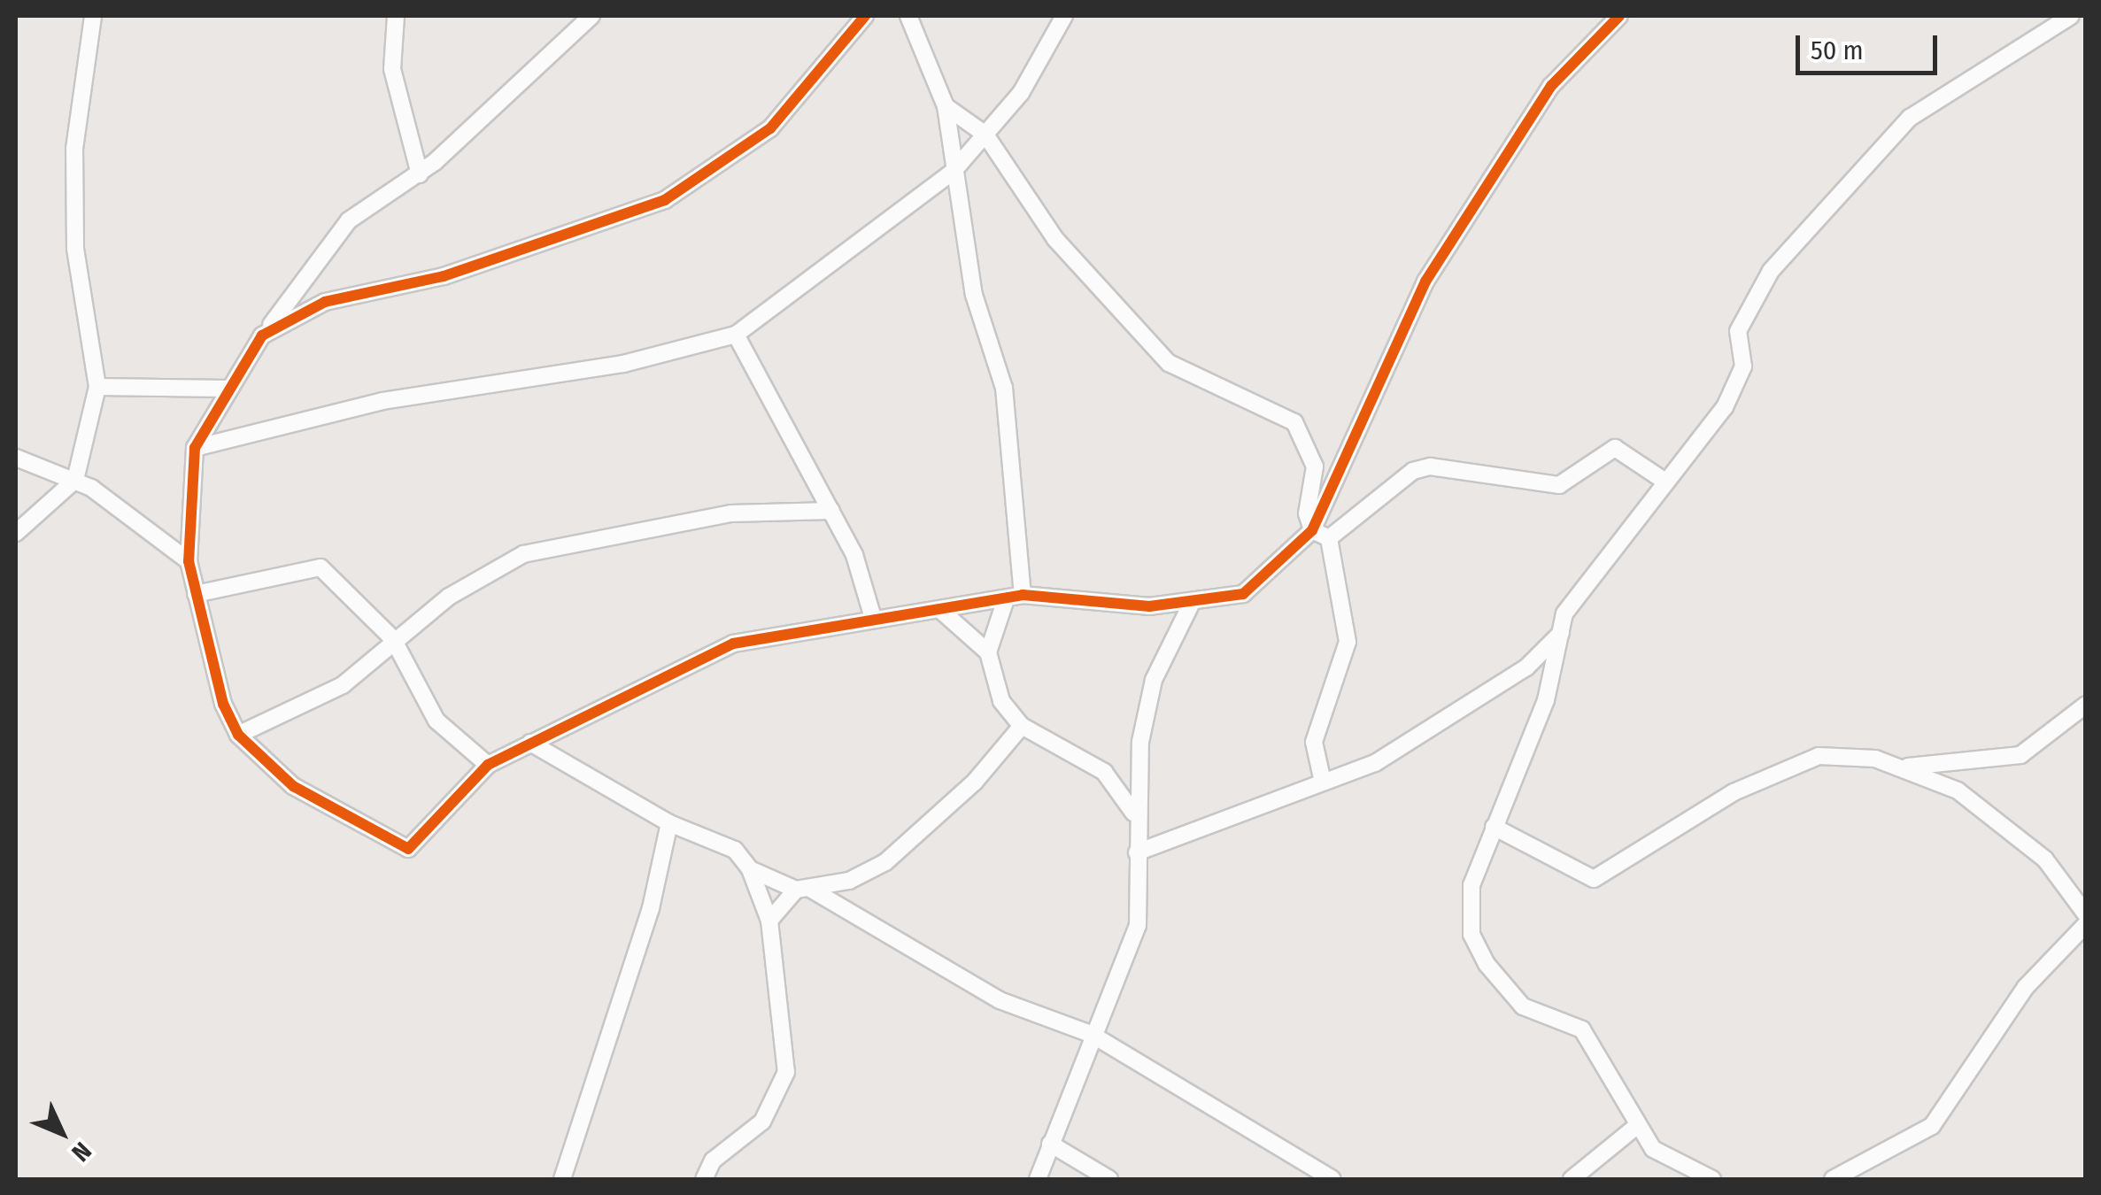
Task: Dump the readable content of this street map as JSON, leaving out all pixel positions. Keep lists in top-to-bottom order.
{
  "scale_bar": "50 m",
  "north": "bottom right"
}
